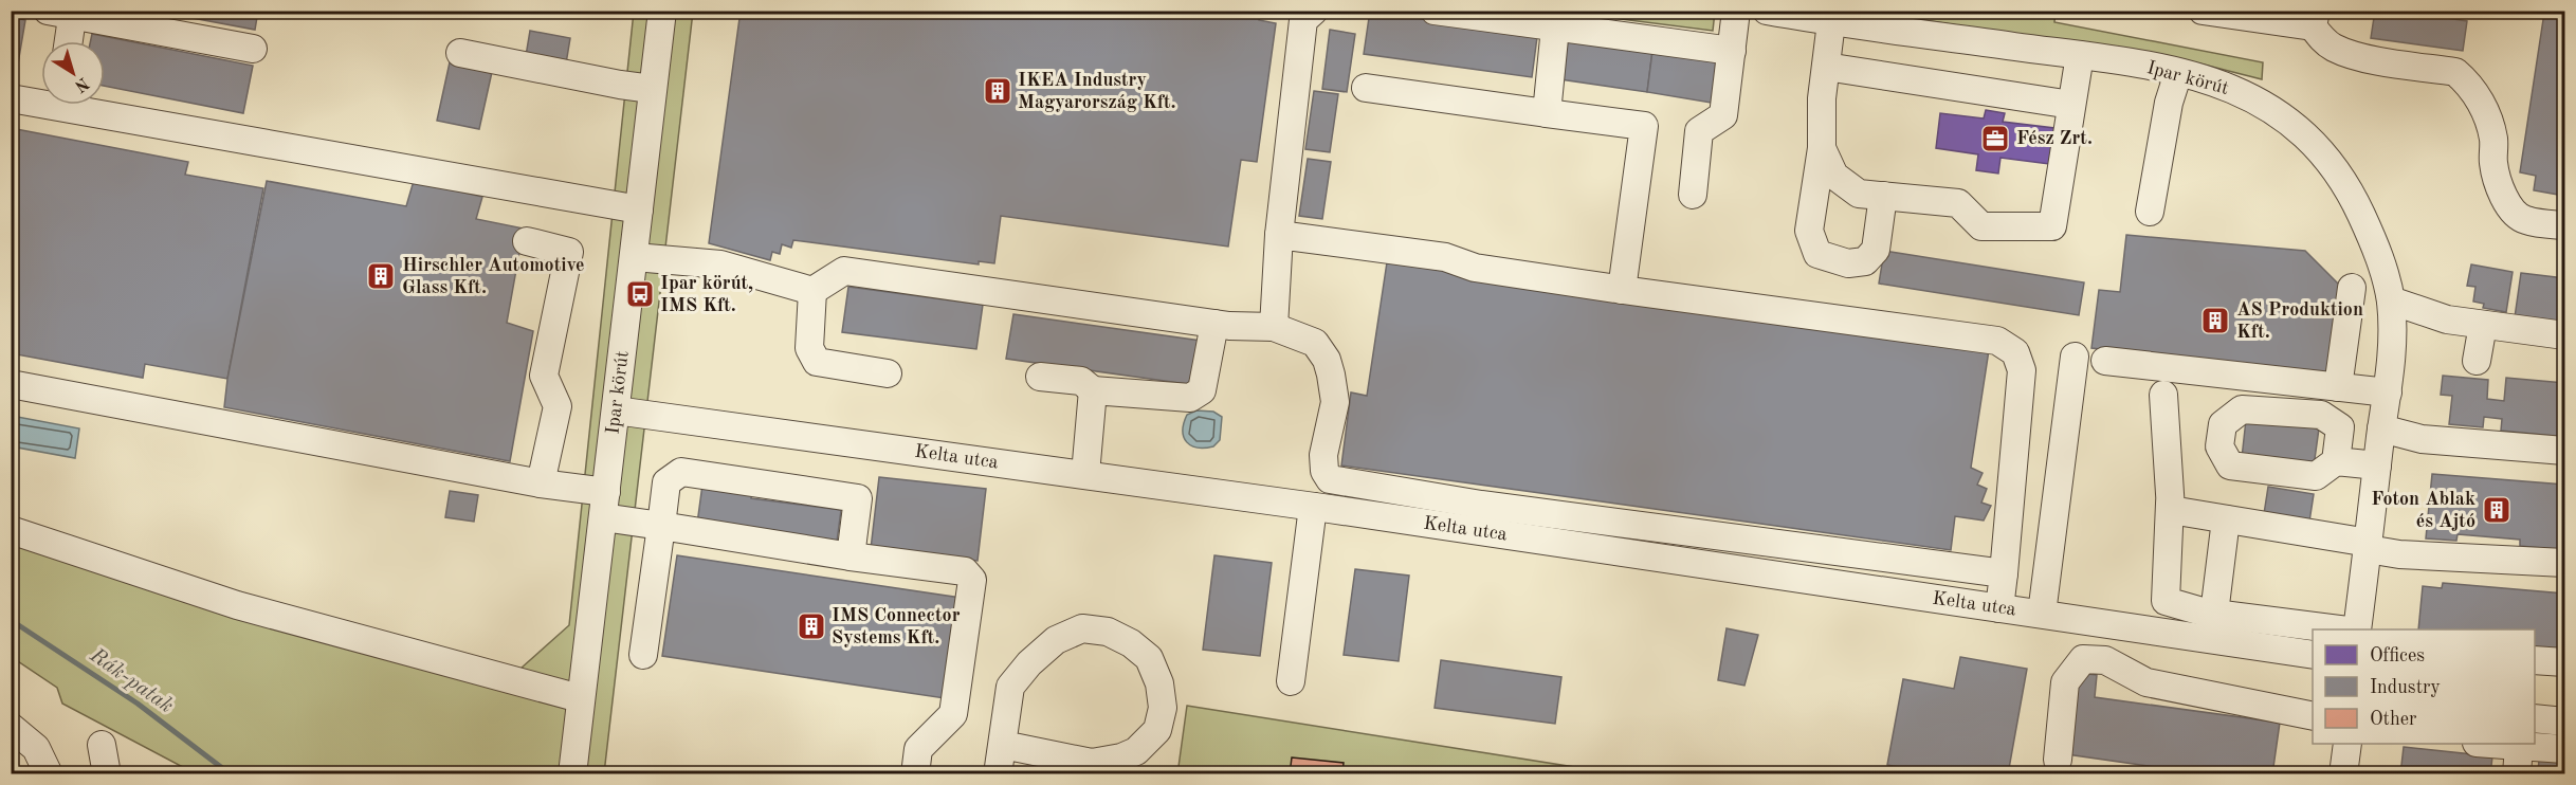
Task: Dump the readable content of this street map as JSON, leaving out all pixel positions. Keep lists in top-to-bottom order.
{
  "streets": {
    "street": ["Ipar körút", "Kelta utca"]
  },
  "crossings": [
    ["Ipar körút", "Kelta utca"]
  ],
  "water": ["Rák-patak"],
  "places": {
    "building": [
      "IKEA Industry Magyarország Kft.",
      "Hirschler Automotive Glass Kft.",
      "AS Produktion Kft.",
      "Foton Ablak és Ajtó",
      "IMS Connector Systems Kft."
    ],
    "office": ["Fész Zrt."],
    "bus stop": ["Ipar körút, IMS Kft."]
  },
  "legend": ["Offices", "Industry", "Other"],
  "north": "bottom right"
}
